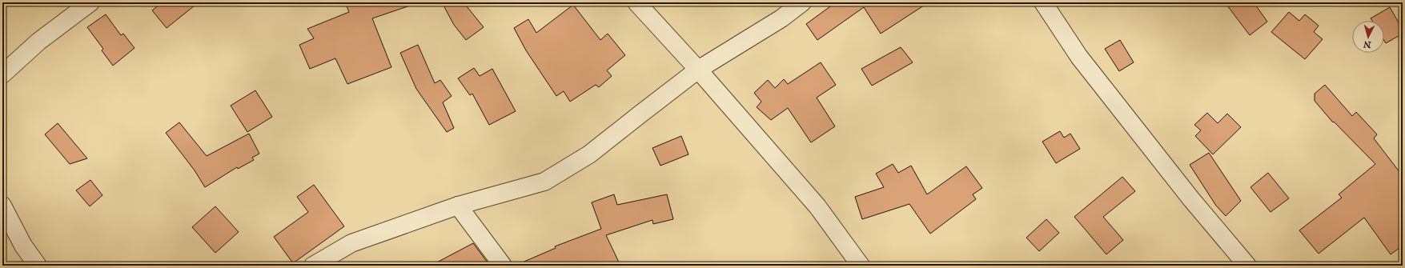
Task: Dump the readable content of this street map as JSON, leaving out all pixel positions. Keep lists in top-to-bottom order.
{
  "north": "bottom"
}
